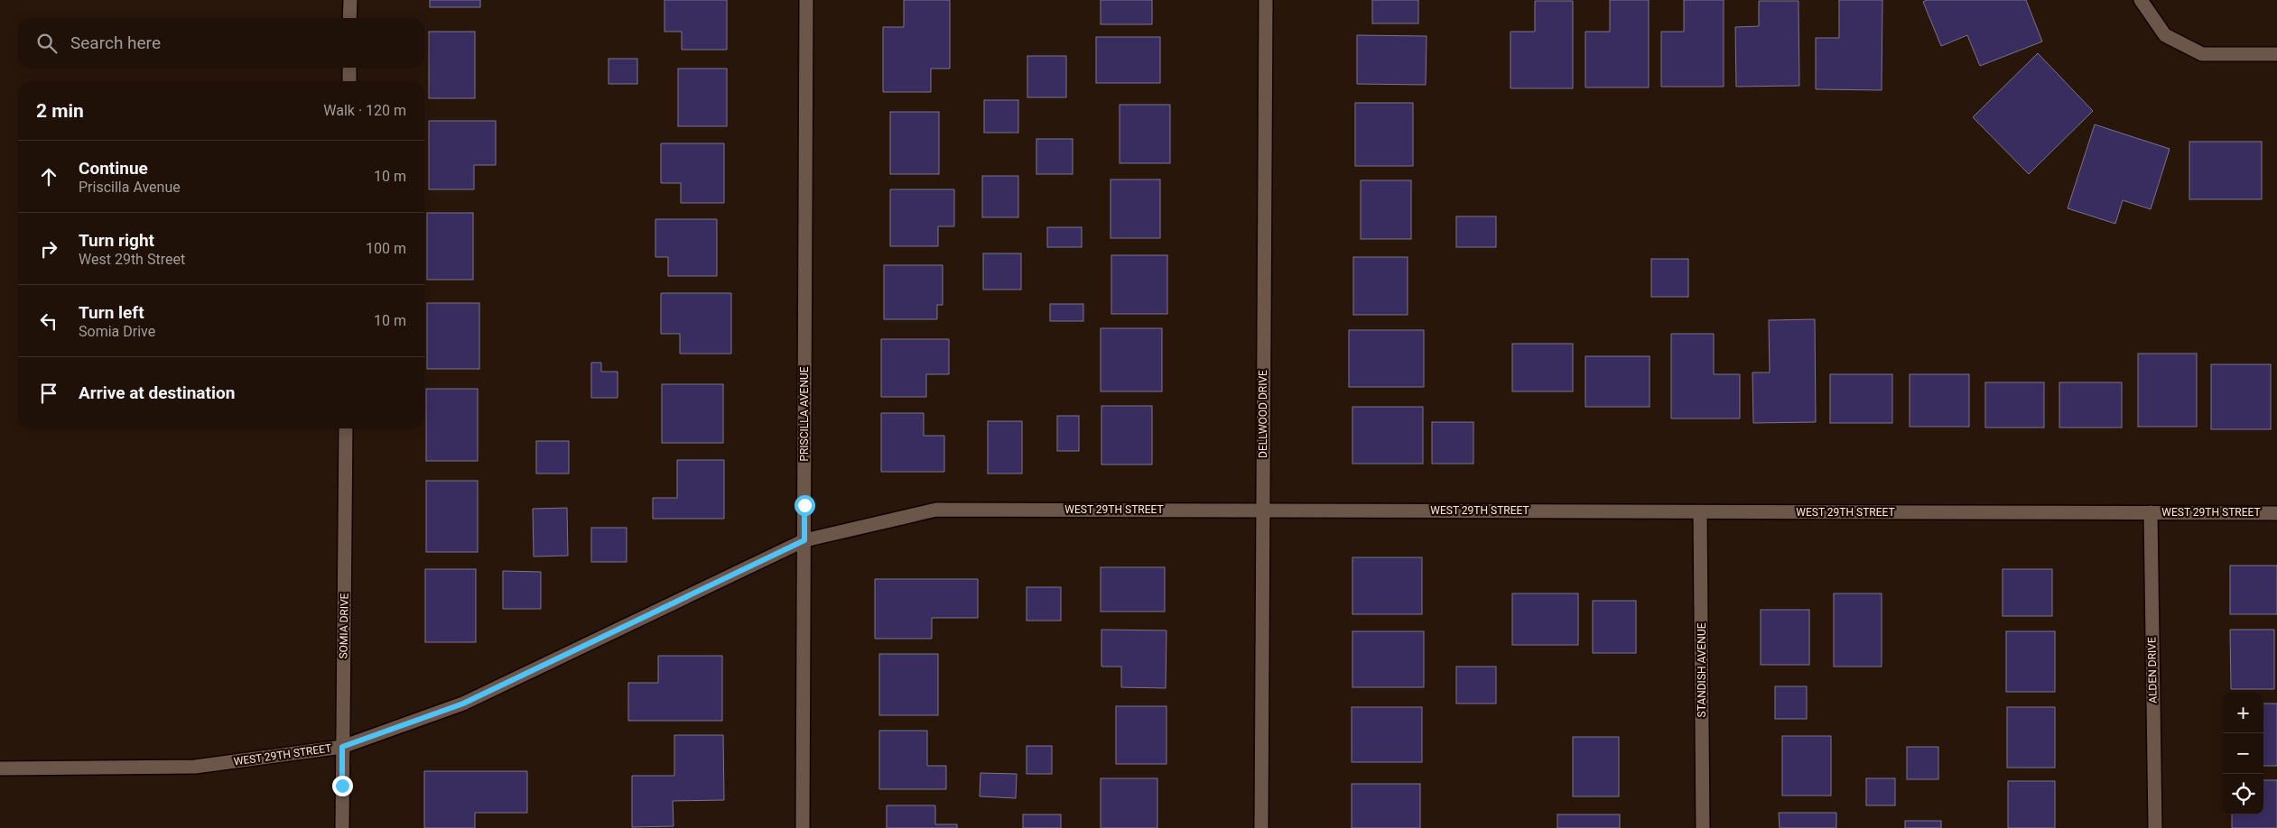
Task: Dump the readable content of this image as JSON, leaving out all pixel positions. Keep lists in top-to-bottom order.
{
  "streets": {
    "street": [
      "PRISCILLA AVENUE",
      "DELLWOOD DRIVE",
      "WEST 29TH STREET",
      "SOMIA DRIVE",
      "STANDISH AVENUE",
      "ALDEN DRIVE"
    ]
  },
  "crossings": [
    ["PRISCILLA AVENUE", "WEST 29TH STREET"],
    ["DELLWOOD DRIVE", "WEST 29TH STREET"],
    ["WEST 29TH STREET", "SOMIA DRIVE"],
    ["WEST 29TH STREET", "STANDISH AVENUE"],
    ["WEST 29TH STREET", "ALDEN DRIVE"]
  ],
  "page": {
    "search": "Search here",
    "heading": ["2 min", "Walk · 120 m"],
    "list": [
      ["Continue", "Priscilla Avenue", "10 m"],
      ["Turn right", "West 29th Street", "100 m"],
      ["Turn left", "Somia Drive", "10 m"],
      "Arrive at destination"
    ],
    "map_buttons": ["+", "−"]
  }
}
